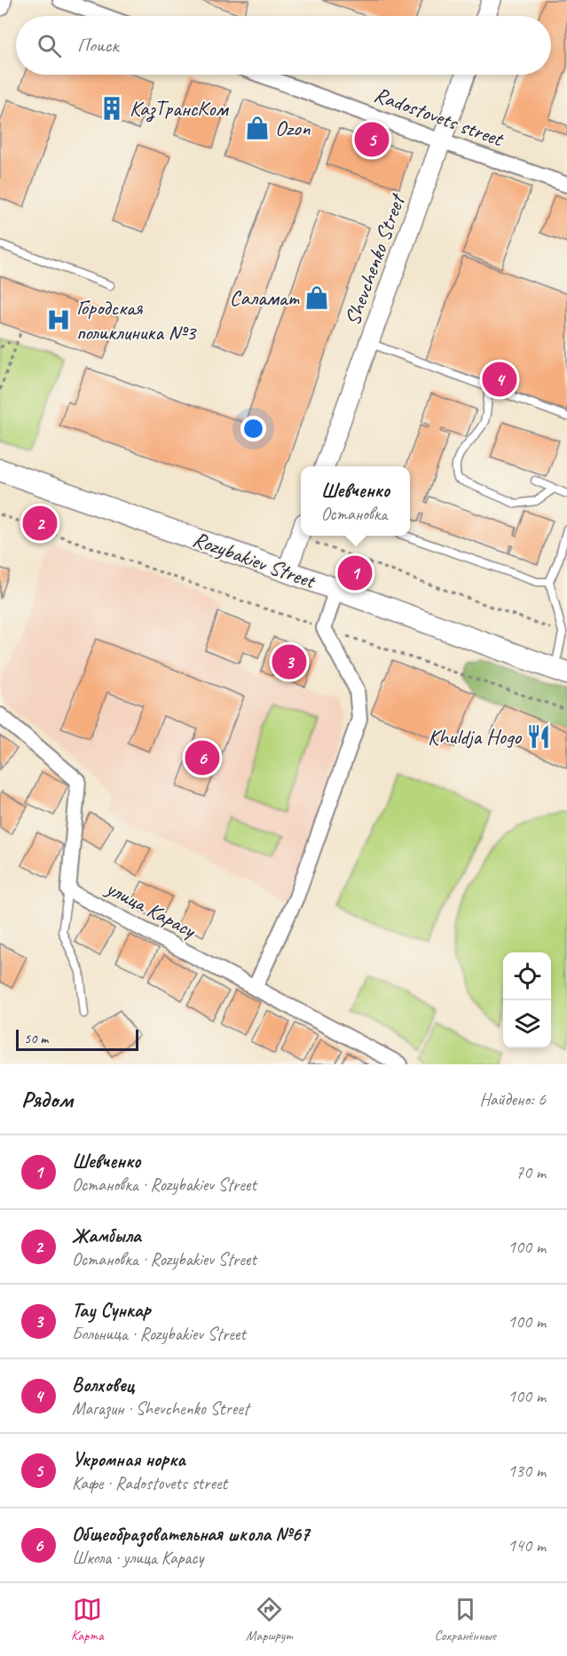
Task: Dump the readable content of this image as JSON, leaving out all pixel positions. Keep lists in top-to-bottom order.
{
  "streets": {
    "main road": ["Rozybakiev Street"],
    "street": ["Radostovets street", "Shevchenko Street", "улица Карасу"]
  },
  "crossings": [
    ["Radostovets street", "Shevchenko Street"]
  ],
  "places": {
    "building": ["КазТрансКом"],
    "shop": ["Ozon", "Саламат"],
    "hospital": ["Городская поликлиника №3"],
    "restaurant": ["Khuldja Hogo"]
  },
  "scale_bar": "50 m",
  "page": {
    "search": "Поиск",
    "pins": [
      "5",
      "4",
      "2",
      "1",
      "3",
      "6"
    ],
    "popup": ["Шевченко", "Остановка"],
    "scale": "50 m",
    "heading": ["Рядом", "Найдено: 6"],
    "list": [
      {
        "mark": "1",
        "name": "Шевченко",
        "note": "Остановка · Rozybakiev Street",
        "value": "70 m"
      },
      {
        "mark": "2",
        "name": "Жамбыла",
        "note": "Остановка · Rozybakiev Street",
        "value": "100 m"
      },
      {
        "mark": "3",
        "name": "Тау Сункар",
        "note": "Больница · Rozybakiev Street",
        "value": "100 m"
      },
      {
        "mark": "4",
        "name": "Волховец",
        "note": "Магазин · Shevchenko Street",
        "value": "100 m"
      },
      {
        "mark": "5",
        "name": "Укромная норка",
        "note": "Кафе · Radostovets street",
        "value": "130 m"
      },
      {
        "mark": "6",
        "name": "Общеобразовательная школа №67",
        "note": "Школа · улица Карасу",
        "value": "140 m"
      }
    ],
    "nav": ["Карта", "Маршрут", "Сохранённые"]
  }
}
